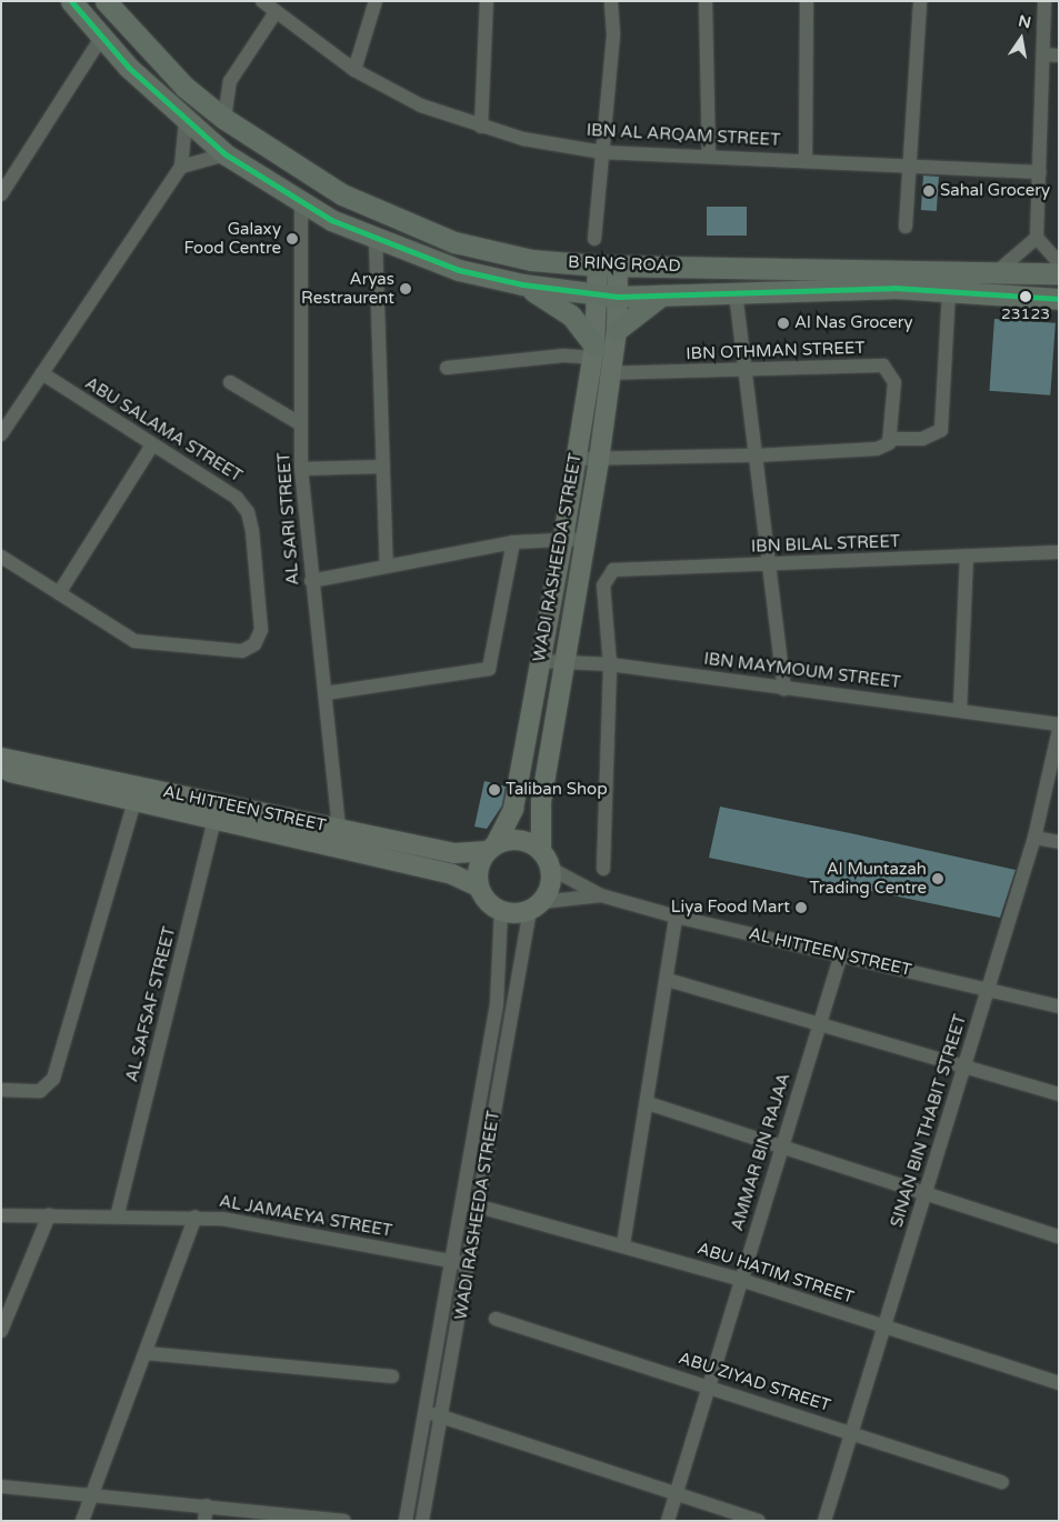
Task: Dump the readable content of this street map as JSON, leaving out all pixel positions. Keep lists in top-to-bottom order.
{
  "streets": {
    "main road": ["B RING ROAD"],
    "street": [
      "IBN AL ARQAM STREET",
      "IBN OTHMAN STREET",
      "ABU SALAMA STREET",
      "AL SARI STREET",
      "IBN BILAL STREET",
      "WADI RASHEEDA STREET",
      "IBN MAYMOUM STREET",
      "AL HITTEEN STREET",
      "AL SAFSAF STREET",
      "SINAN BIN THABIT STREET",
      "AMMAR BIN RAJAA",
      "AL JAMAEYA STREET",
      "ABU HATIM STREET",
      "ABU ZIYAD STREET"
    ]
  },
  "crossings": [
    ["B RING ROAD", "AL SARI STREET"],
    ["B RING ROAD", "WADI RASHEEDA STREET"],
    ["IBN OTHMAN STREET", "WADI RASHEEDA STREET"],
    ["AL SARI STREET", "AL HITTEEN STREET"],
    ["IBN BILAL STREET", "IBN MAYMOUM STREET"],
    ["WADI RASHEEDA STREET", "IBN MAYMOUM STREET"],
    ["WADI RASHEEDA STREET", "AL HITTEEN STREET"],
    ["WADI RASHEEDA STREET", "AL JAMAEYA STREET"],
    ["WADI RASHEEDA STREET", "ABU HATIM STREET"],
    ["AL HITTEEN STREET", "AL SAFSAF STREET"],
    ["AL HITTEEN STREET", "SINAN BIN THABIT STREET"],
    ["AL HITTEEN STREET", "AMMAR BIN RAJAA"],
    ["AL SAFSAF STREET", "AL JAMAEYA STREET"],
    ["SINAN BIN THABIT STREET", "ABU HATIM STREET"],
    ["SINAN BIN THABIT STREET", "ABU ZIYAD STREET"],
    ["AMMAR BIN RAJAA", "ABU HATIM STREET"],
    ["AMMAR BIN RAJAA", "ABU ZIYAD STREET"]
  ],
  "places": [
    "Sahal Grocery",
    "Galaxy Food Centre",
    "Aryas Restraurent",
    "23123",
    "Al Nas Grocery",
    "Taliban Shop",
    "Al Muntazah Trading Centre",
    "Liya Food Mart"
  ],
  "north": "top"
}
